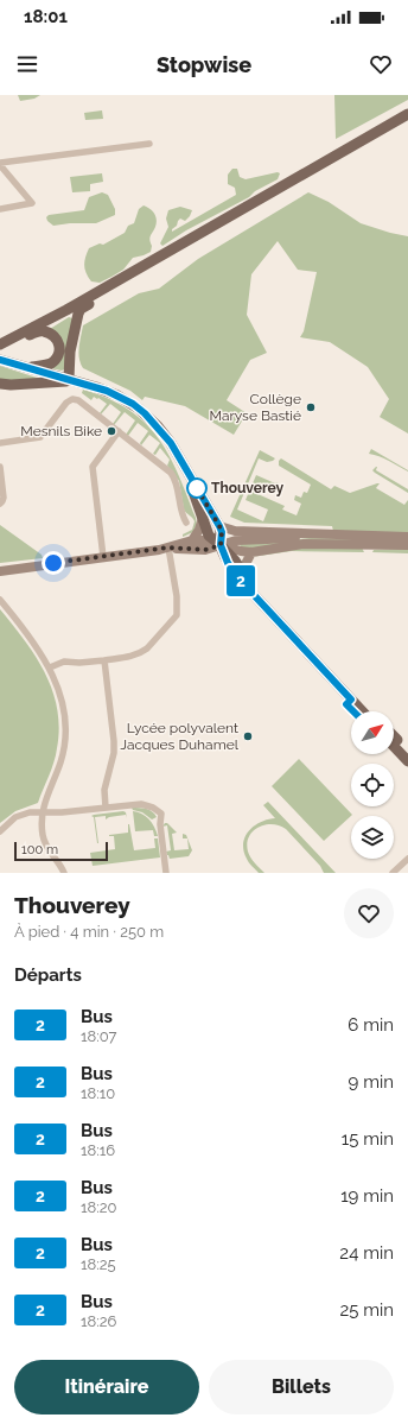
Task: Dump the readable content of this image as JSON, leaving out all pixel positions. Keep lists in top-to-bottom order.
{
  "places": [
    "Collège Maryse Bastié",
    "Mesnils Bike",
    "Thouverey",
    "Lycée polyvalent Jacques Duhamel"
  ],
  "lines": ["bus line 2"],
  "scale_bar": "100 m",
  "north": "top right",
  "page": {
    "status": "18:01",
    "header": "Stopwise",
    "on_map": "2",
    "scale": "100 m",
    "heading": [
      ["Thouverey", "À pied · 4 min · 250 m"],
      "Départs"
    ],
    "list": [
      {
        "mark": "2",
        "name": "Bus",
        "note": "18:07",
        "value": "6 min"
      },
      {
        "mark": "2",
        "name": "Bus",
        "note": "18:10",
        "value": "9 min"
      },
      {
        "mark": "2",
        "name": "Bus",
        "note": "18:16",
        "value": "15 min"
      },
      {
        "mark": "2",
        "name": "Bus",
        "note": "18:20",
        "value": "19 min"
      },
      {
        "mark": "2",
        "name": "Bus",
        "note": "18:25",
        "value": "24 min"
      },
      {
        "mark": "2",
        "name": "Bus",
        "note": "18:26",
        "value": "25 min"
      }
    ],
    "buttons": ["Itinéraire", "Billets"]
  }
}
